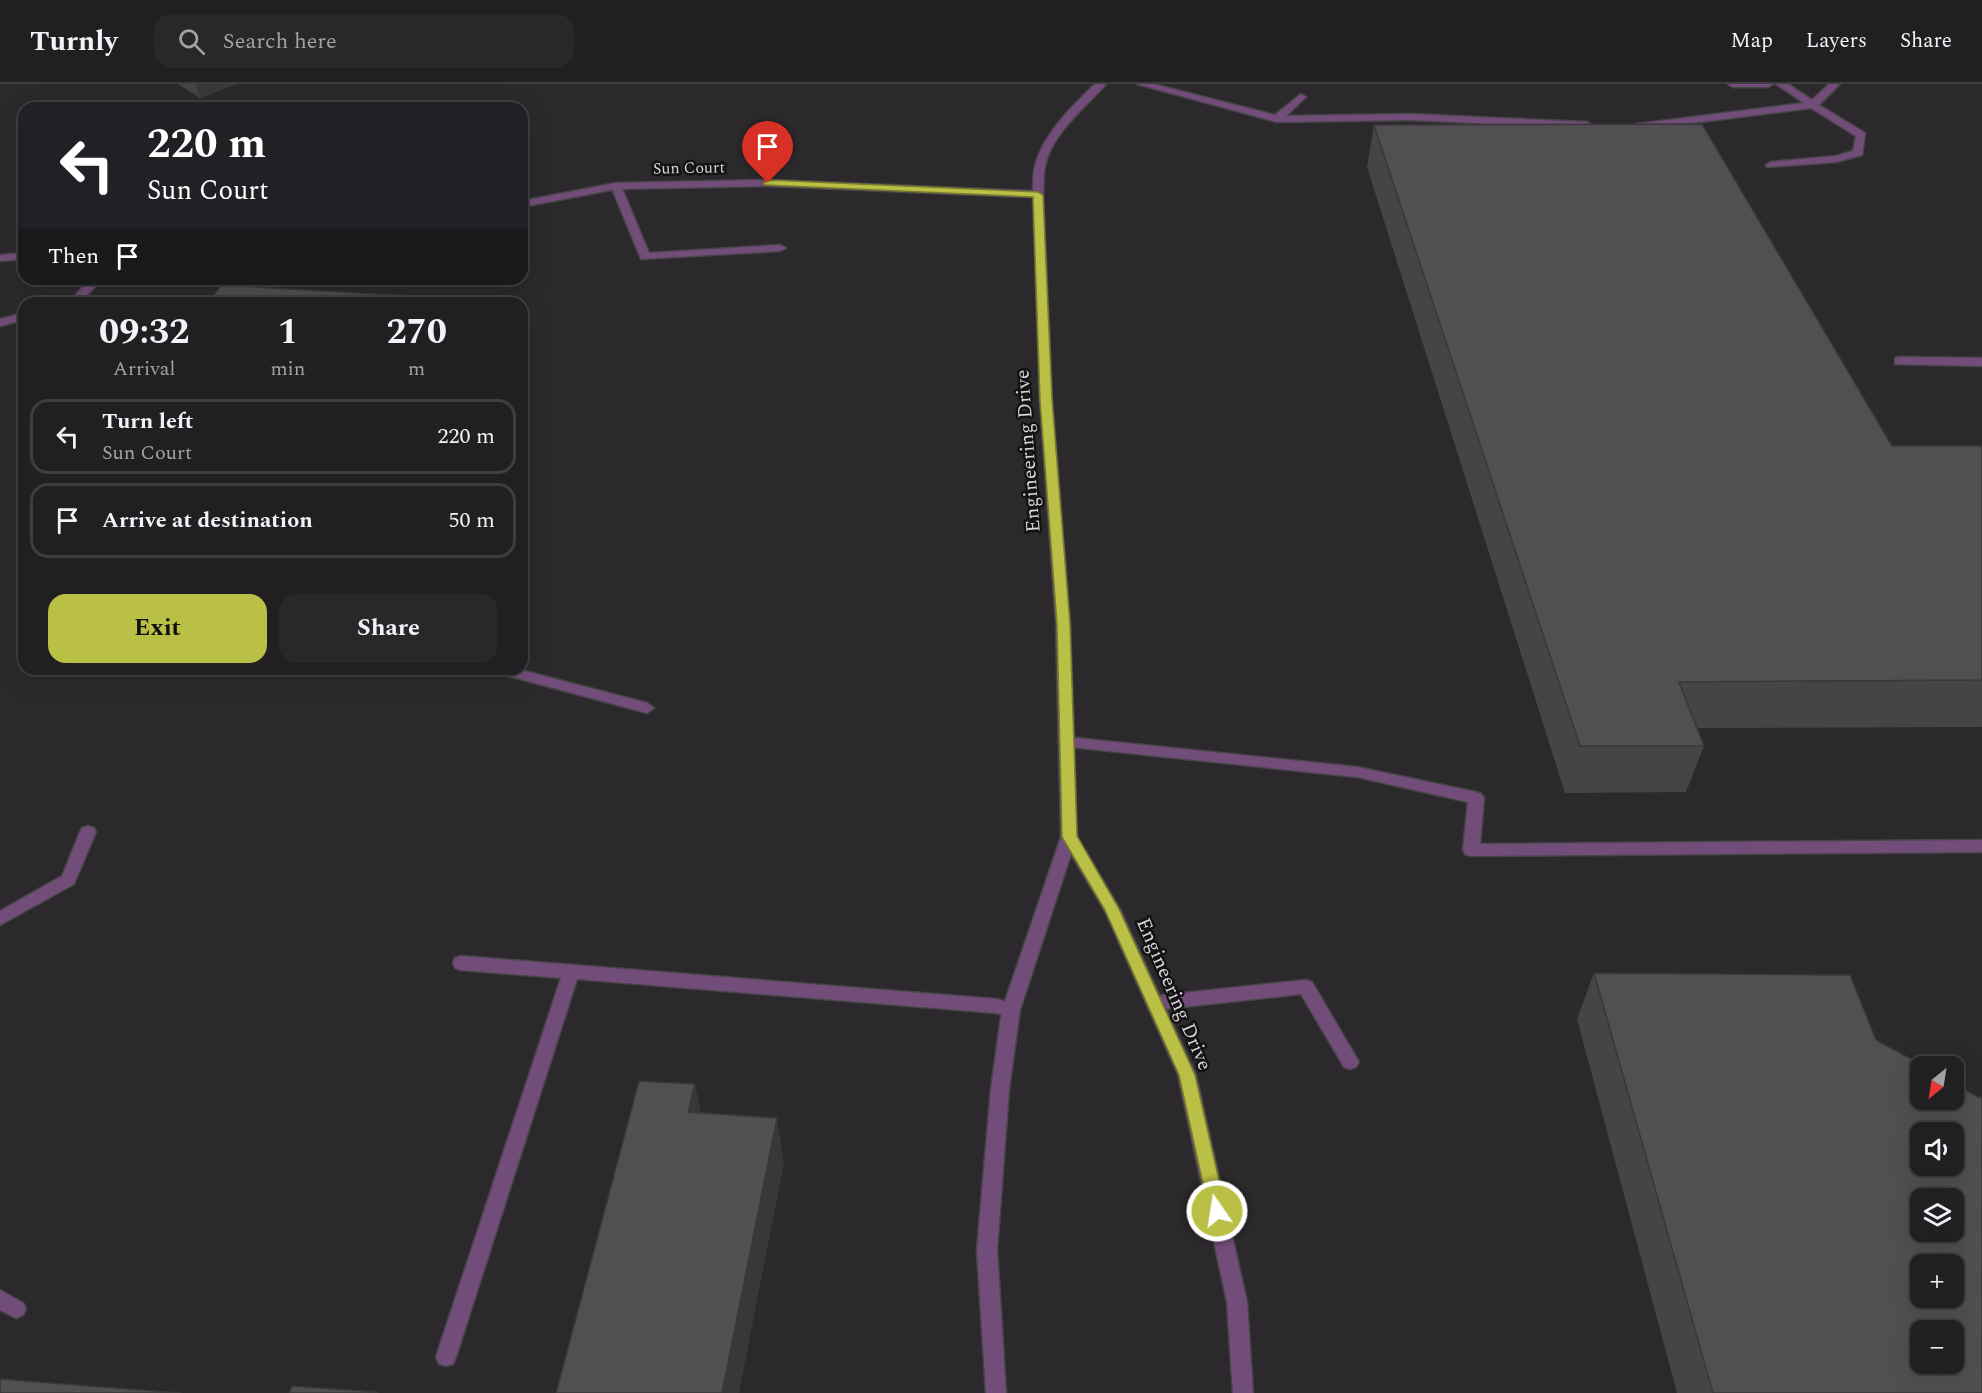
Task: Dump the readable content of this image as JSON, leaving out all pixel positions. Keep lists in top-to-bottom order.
{
  "streets": {
    "street": ["Sun Court", "Engineering Drive"]
  },
  "crossings": [
    ["Sun Court", "Engineering Drive"]
  ],
  "north": "bottom left",
  "page": {
    "header": "Turnly",
    "search": "Search here",
    "nav": ["Map", "Layers", "Share"],
    "turn": ["220 m", "Sun Court"],
    "then": "Then",
    "eta": [
      "09:32",
      "Arrival",
      "1",
      "min",
      "270",
      "m"
    ],
    "list": [
      {
        "name": "Turn left",
        "note": "Sun Court",
        "value": "220 m"
      },
      {
        "name": "Arrive at destination",
        "value": "50 m"
      }
    ],
    "buttons": ["Exit", "Share"],
    "map_buttons": ["+", "−"]
  }
}
